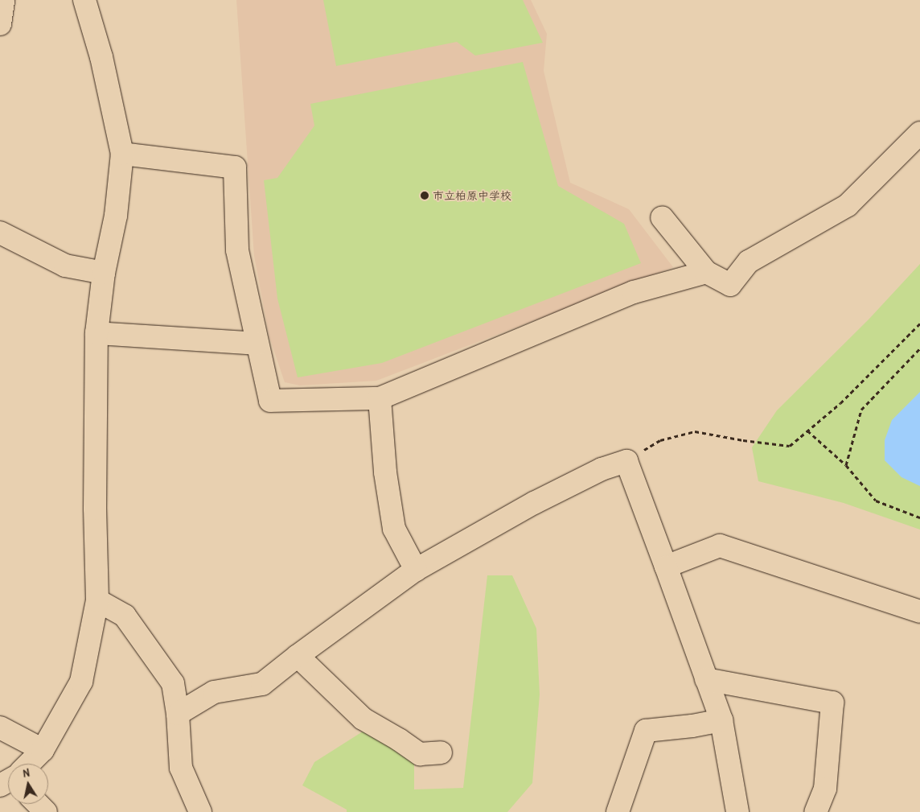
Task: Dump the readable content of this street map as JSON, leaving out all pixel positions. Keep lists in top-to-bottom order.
{
  "places": ["市立柏原中学校"],
  "north": "top"
}
